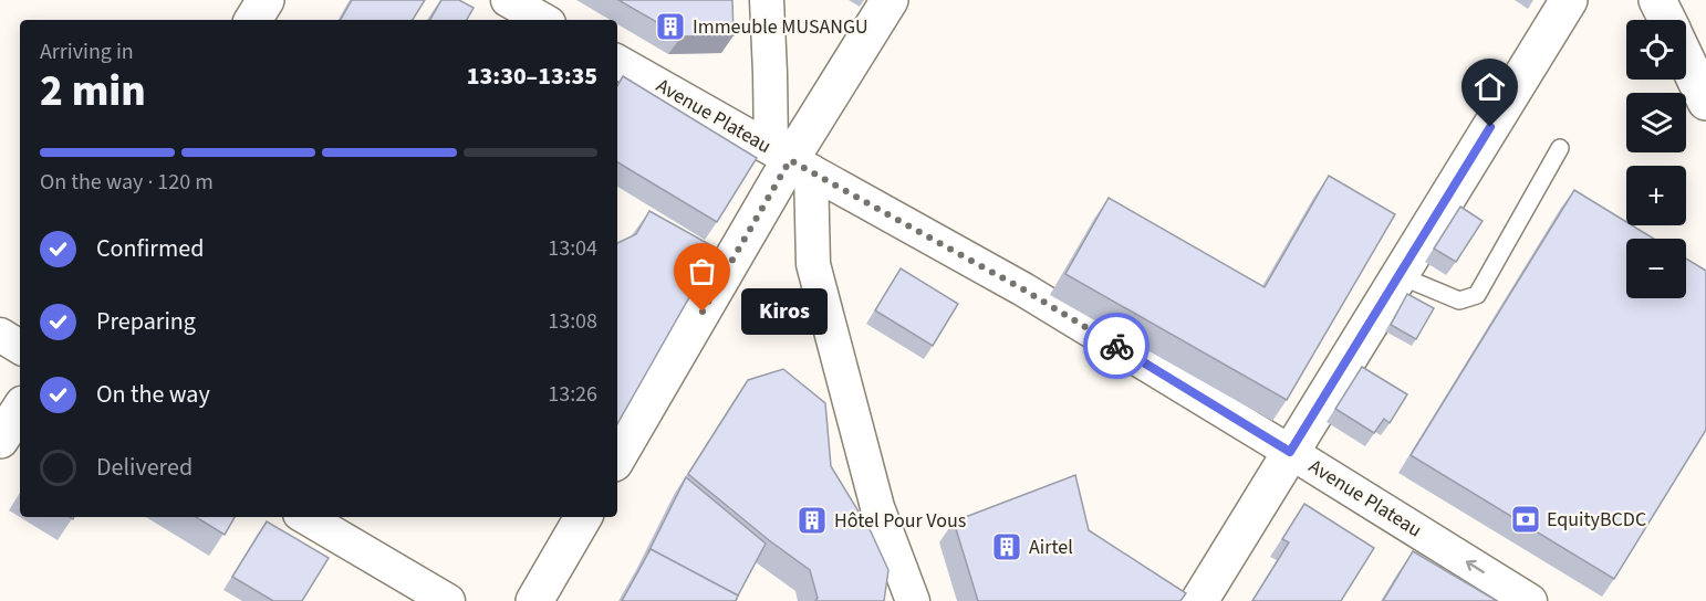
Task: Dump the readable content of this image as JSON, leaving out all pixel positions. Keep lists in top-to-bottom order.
{
  "streets": {
    "street": ["Avenue Plateau"]
  },
  "places": {
    "building": ["Immeuble MUSANGU", "Hôtel Pour Vous", "Airtel"],
    "other": ["Kiros"],
    "bank": ["EquityBCDC"]
  },
  "page": {
    "map_buttons": ["+", "−"],
    "heading": ["2 min", "Arriving in", "13:30–13:35"],
    "bar": "On the way · 120 m",
    "list": [
      ["Confirmed", "13:04"],
      ["Preparing", "13:08"],
      ["On the way", "13:26"],
      "Delivered"
    ],
    "bubble": "Kiros"
  }
}
